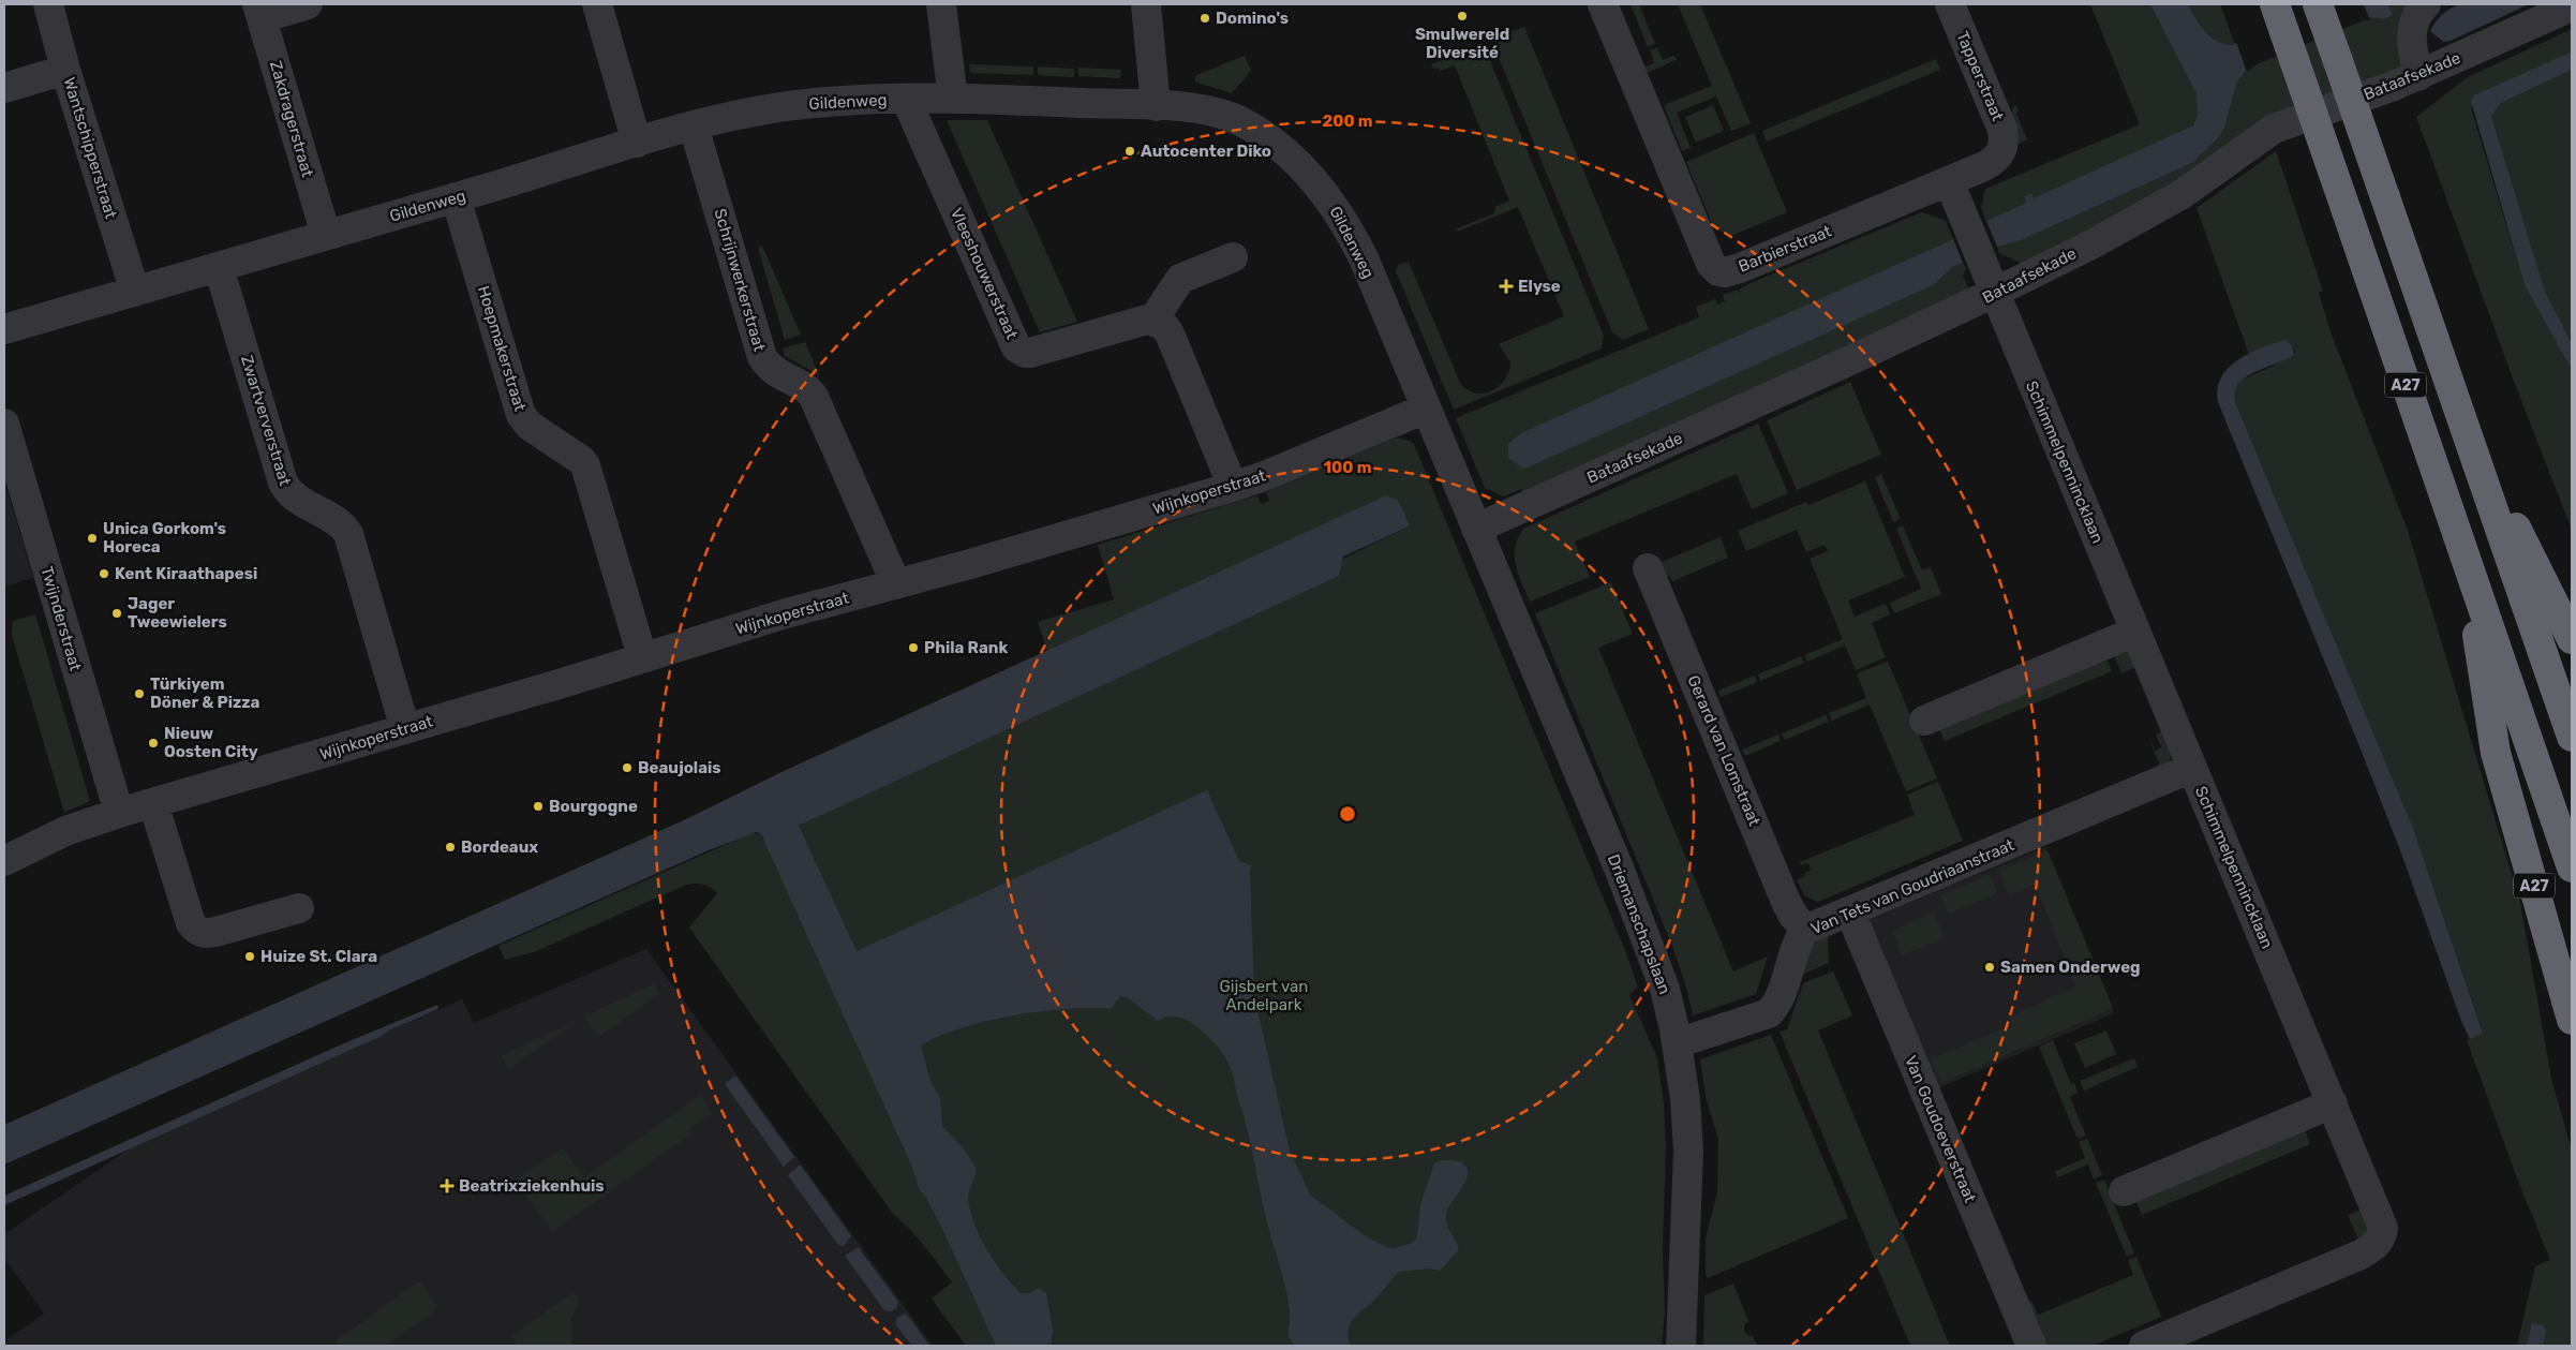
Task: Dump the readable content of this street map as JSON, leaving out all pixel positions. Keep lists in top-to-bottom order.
{
  "streets": {
    "highway": ["A27"],
    "street": [
      "Tapperstraat",
      "Bataafsekade",
      "Gildenweg",
      "Zakdragerstraat",
      "Wantschipperstraat",
      "Barbierstraat",
      "Vleeshouwerstraat",
      "Schrijnwerkerstraat",
      "Hoepmakerstraat",
      "Zwartververstraat",
      "Schimmelpennincklaan",
      "Wijnkoperstraat",
      "Twijnderstraat",
      "Gerard van Lomstraat",
      "Van Tets van Goudriaanstraat",
      "Driemanschapslaan",
      "Van Goudoeverstraat"
    ]
  },
  "crossings": [
    ["Tapperstraat", "Barbierstraat"],
    ["Bataafsekade", "Gildenweg"],
    ["Bataafsekade", "Schimmelpennincklaan"],
    ["Bataafsekade", "Driemanschapslaan"],
    ["Gildenweg", "Zakdragerstraat"],
    ["Gildenweg", "Wantschipperstraat"],
    ["Gildenweg", "Vleeshouwerstraat"],
    ["Gildenweg", "Schrijnwerkerstraat"],
    ["Gildenweg", "Hoepmakerstraat"],
    ["Gildenweg", "Zwartververstraat"],
    ["Gildenweg", "Wijnkoperstraat"],
    ["Gildenweg", "Driemanschapslaan"],
    ["Schrijnwerkerstraat", "Wijnkoperstraat"],
    ["Hoepmakerstraat", "Wijnkoperstraat"],
    ["Zwartververstraat", "Wijnkoperstraat"],
    ["Schimmelpennincklaan", "Van Tets van Goudriaanstraat"],
    ["Wijnkoperstraat", "Twijnderstraat"],
    ["Gerard van Lomstraat", "Van Tets van Goudriaanstraat"],
    ["Van Tets van Goudriaanstraat", "Driemanschapslaan"],
    ["Van Tets van Goudriaanstraat", "Van Goudoeverstraat"]
  ],
  "parks": ["Gijsbert van Andelpark"],
  "places": {
    "other": [
      "Smulwereld Diversité",
      "Domino's",
      "Autocenter Diko",
      "Unica Gorkom's Horeca",
      "Kent Kiraathapesi",
      "Jager Tweewielers",
      "Phila Rank",
      "Türkiyem Döner & Pizza",
      "Nieuw Oosten City",
      "Beaujolais",
      "Bourgogne",
      "Bordeaux",
      "Huize St. Clara",
      "Samen Onderweg"
    ],
    "health": ["Elyse", "Beatrixziekenhuis"]
  },
  "rings": ["200 m", "100 m"]
}
